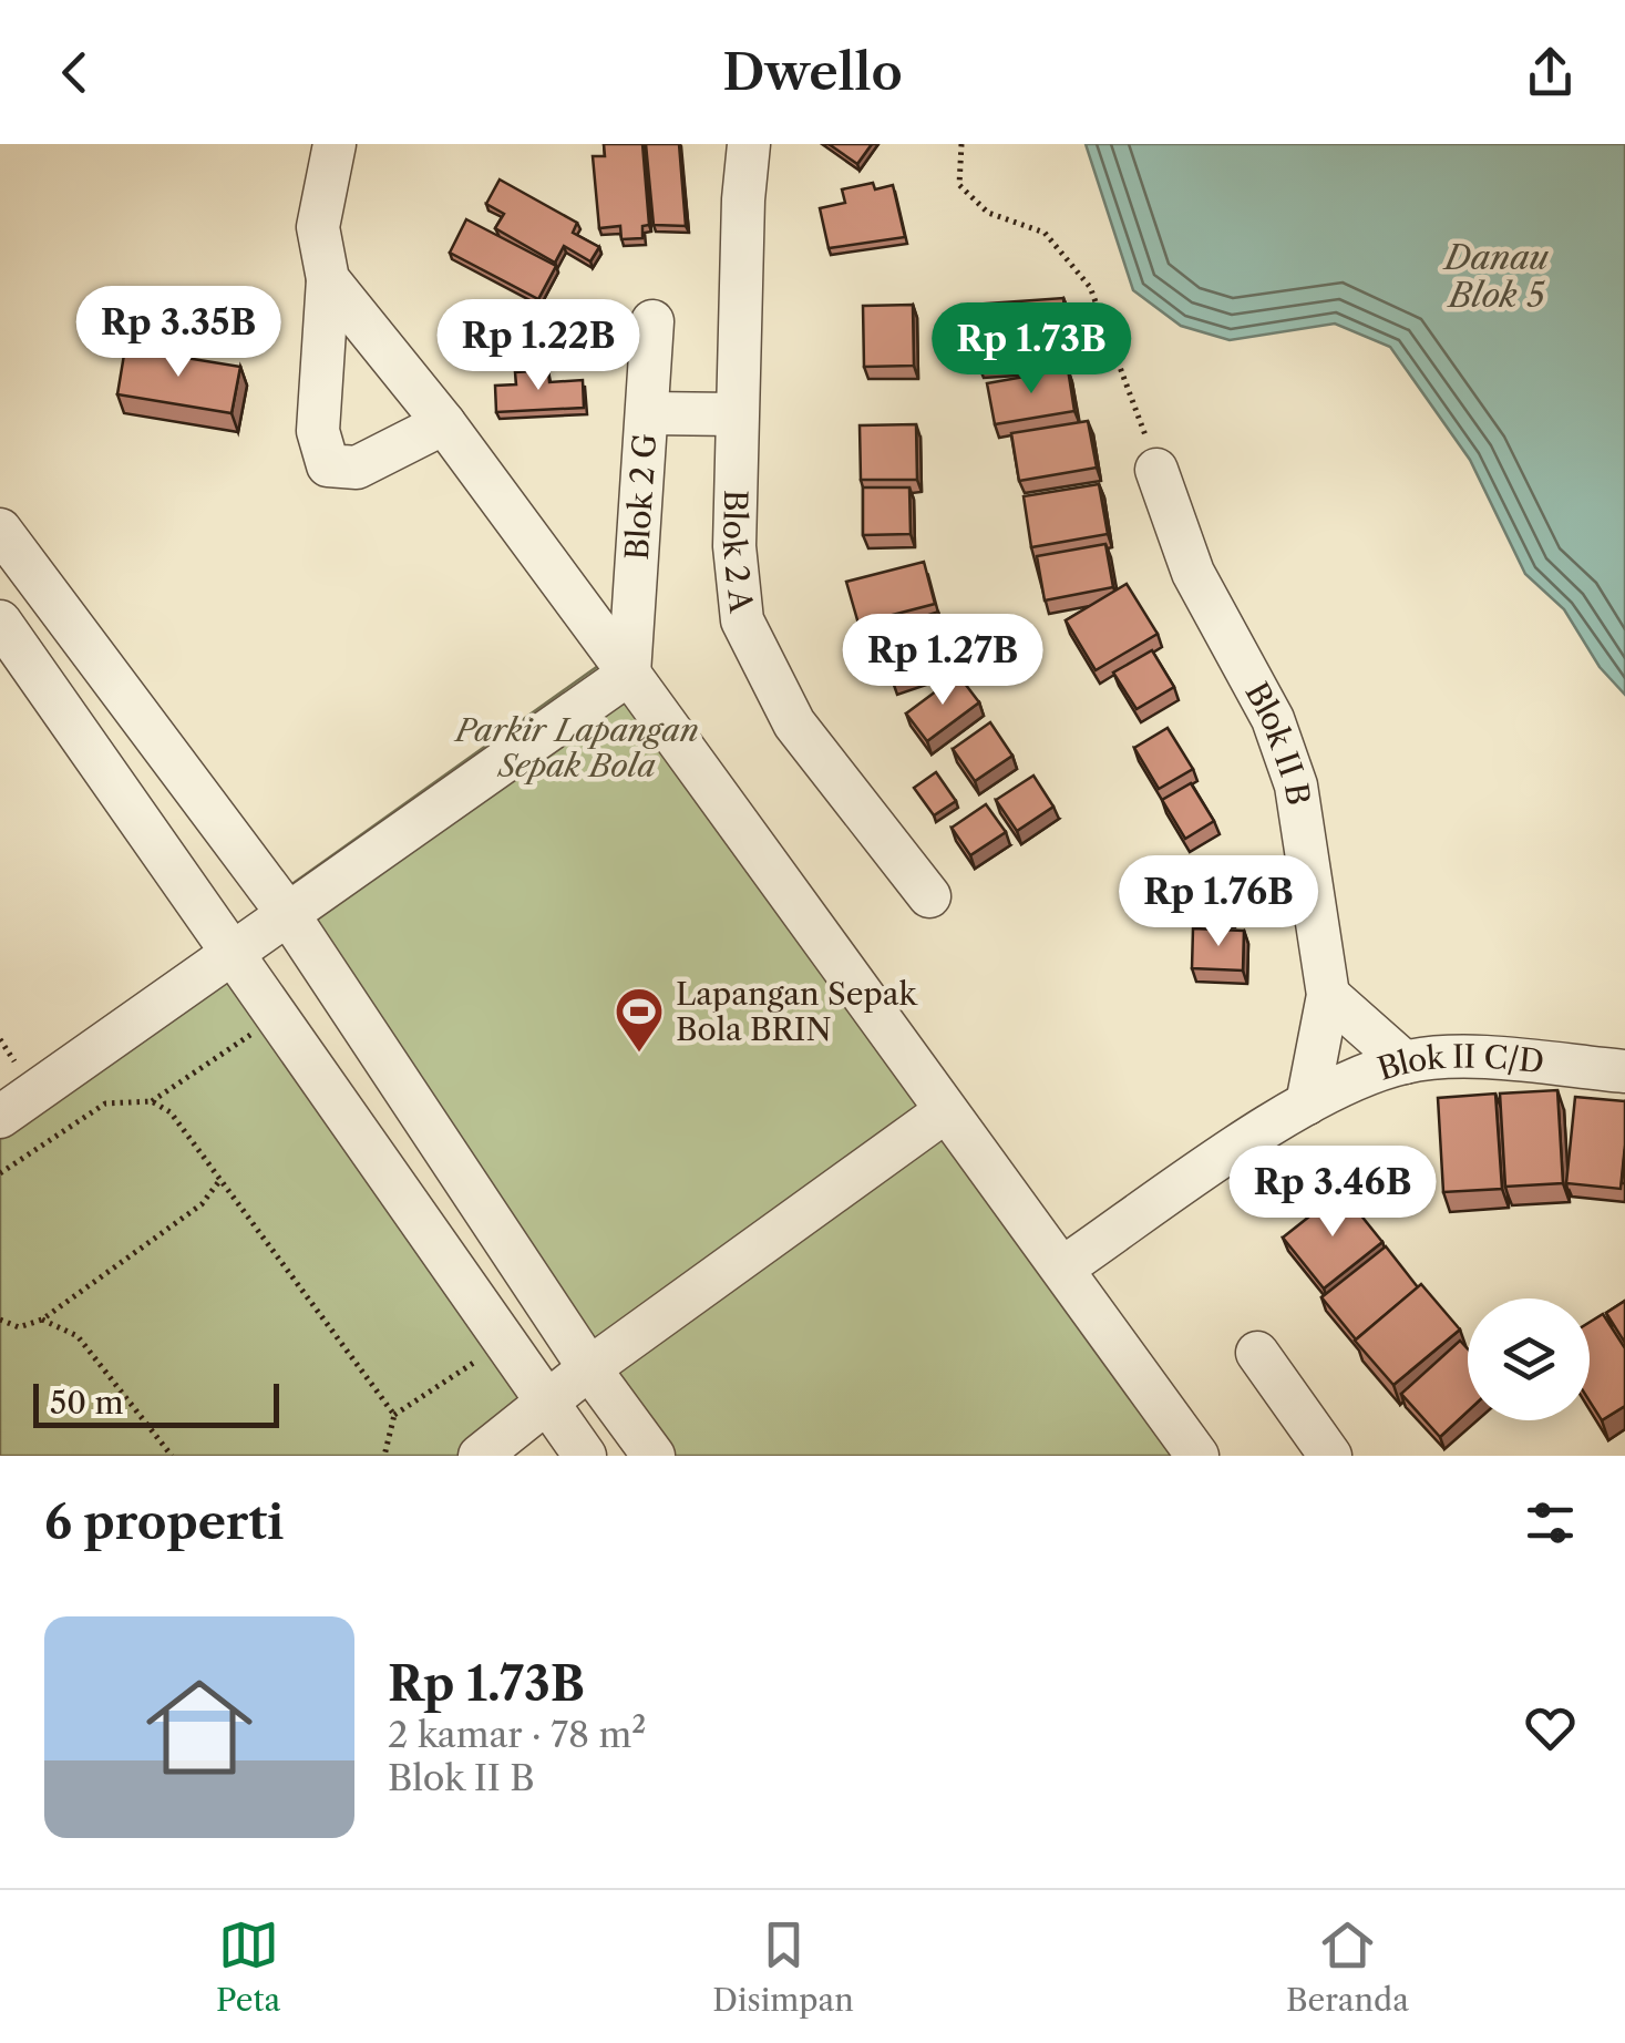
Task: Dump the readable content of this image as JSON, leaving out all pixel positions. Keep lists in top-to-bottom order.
{
  "streets": {
    "street": [
      "Blok 2 G",
      "Blok 2 A",
      "Blok II B",
      "Blok II C/D"
    ]
  },
  "crossings": [
    ["Blok II B", "Blok II C/D"]
  ],
  "water": ["Danau Blok 5"],
  "parks": ["Parkir Lapangan Sepak Bola"],
  "places": {
    "sports": ["Lapangan Sepak Bola BRIN"]
  },
  "scale_bar": "50 m",
  "page": {
    "header": "Dwello",
    "price": [
      "Rp 3.35B",
      "Rp 1.22B",
      "Rp 1.73B",
      "Rp 1.27B",
      "Rp 1.76B",
      "Rp 3.46B"
    ],
    "scale": "50 m",
    "heading": "6 properti",
    "list": [
      {
        "name": "Rp 1.73B",
        "note": "2 kamar · 78 m² · Blok II B"
      }
    ],
    "tabs": ["Peta", "Disimpan", "Beranda"]
  }
}
